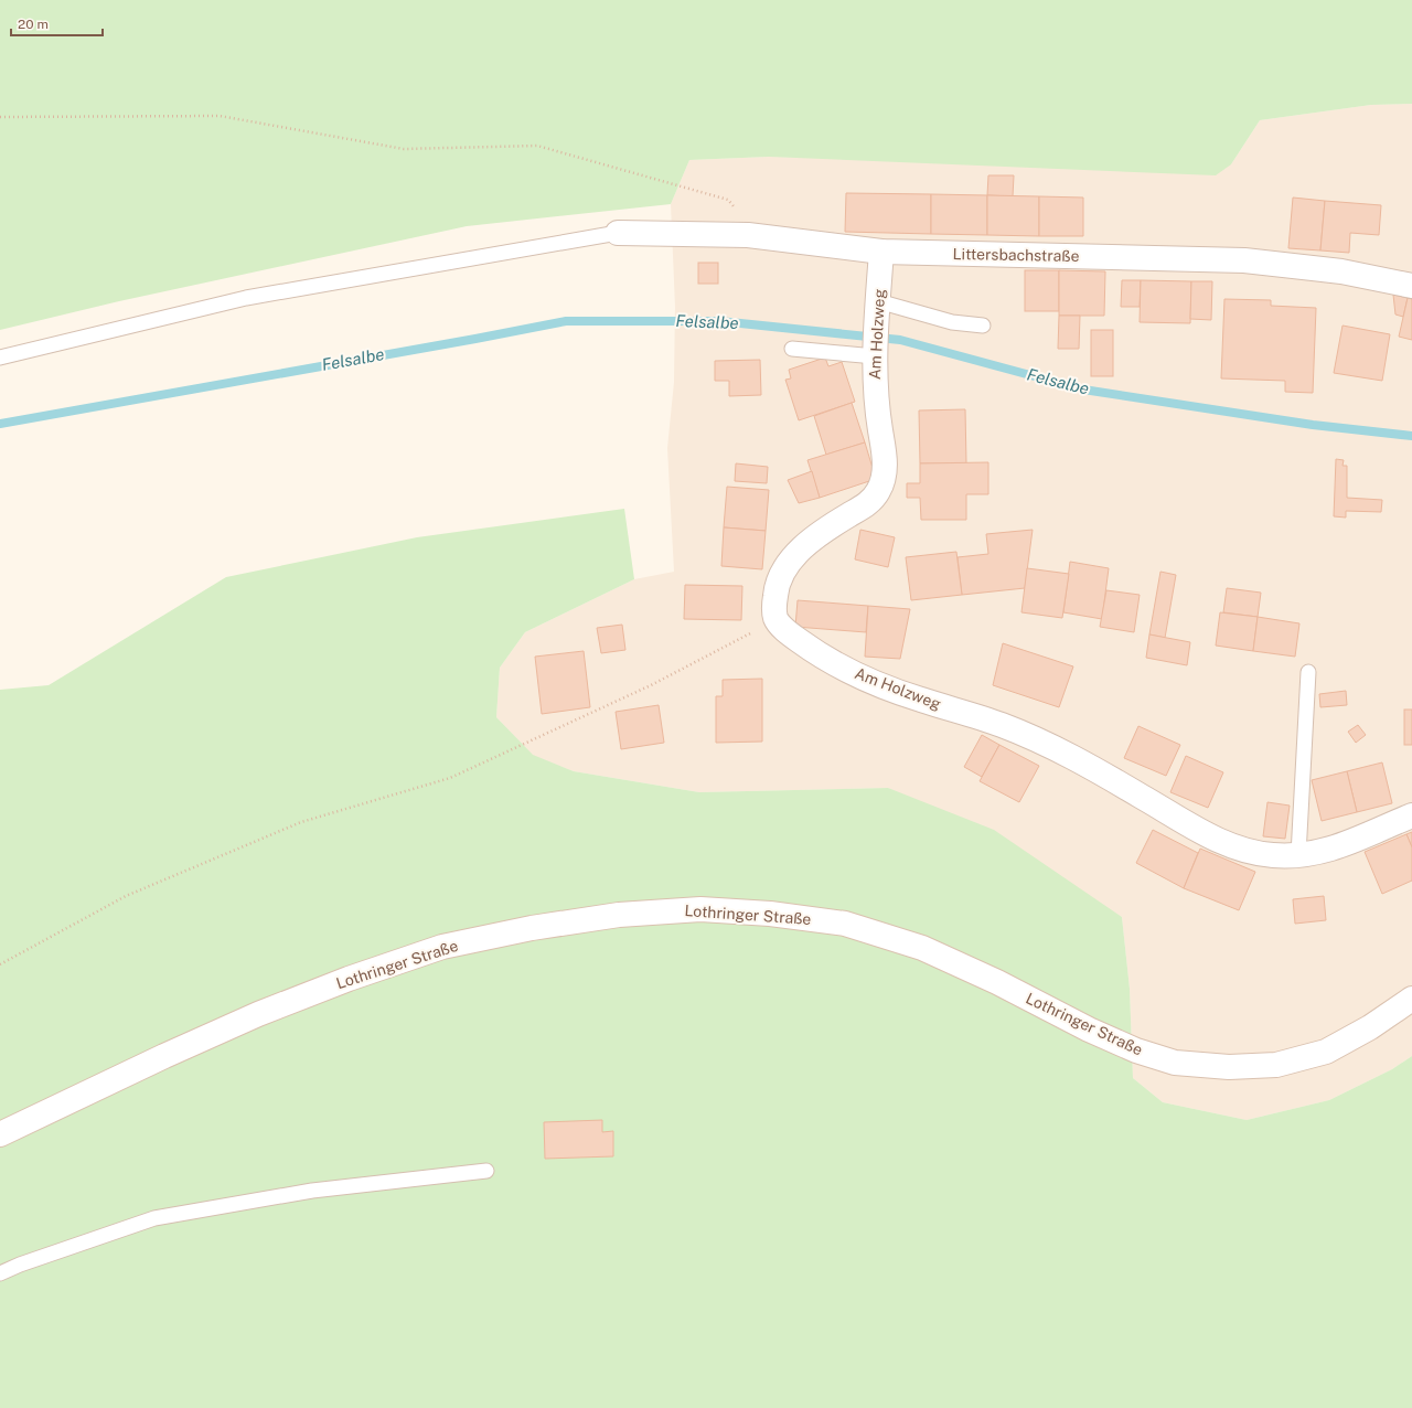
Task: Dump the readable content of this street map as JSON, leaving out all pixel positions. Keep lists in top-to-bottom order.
{
  "streets": {
    "street": ["Littersbachstraße", "Am Holzweg", "Lothringer Straße"]
  },
  "crossings": [
    ["Littersbachstraße", "Am Holzweg"]
  ],
  "water": ["Felsalbe"],
  "scale_bar": "20 m"
}
